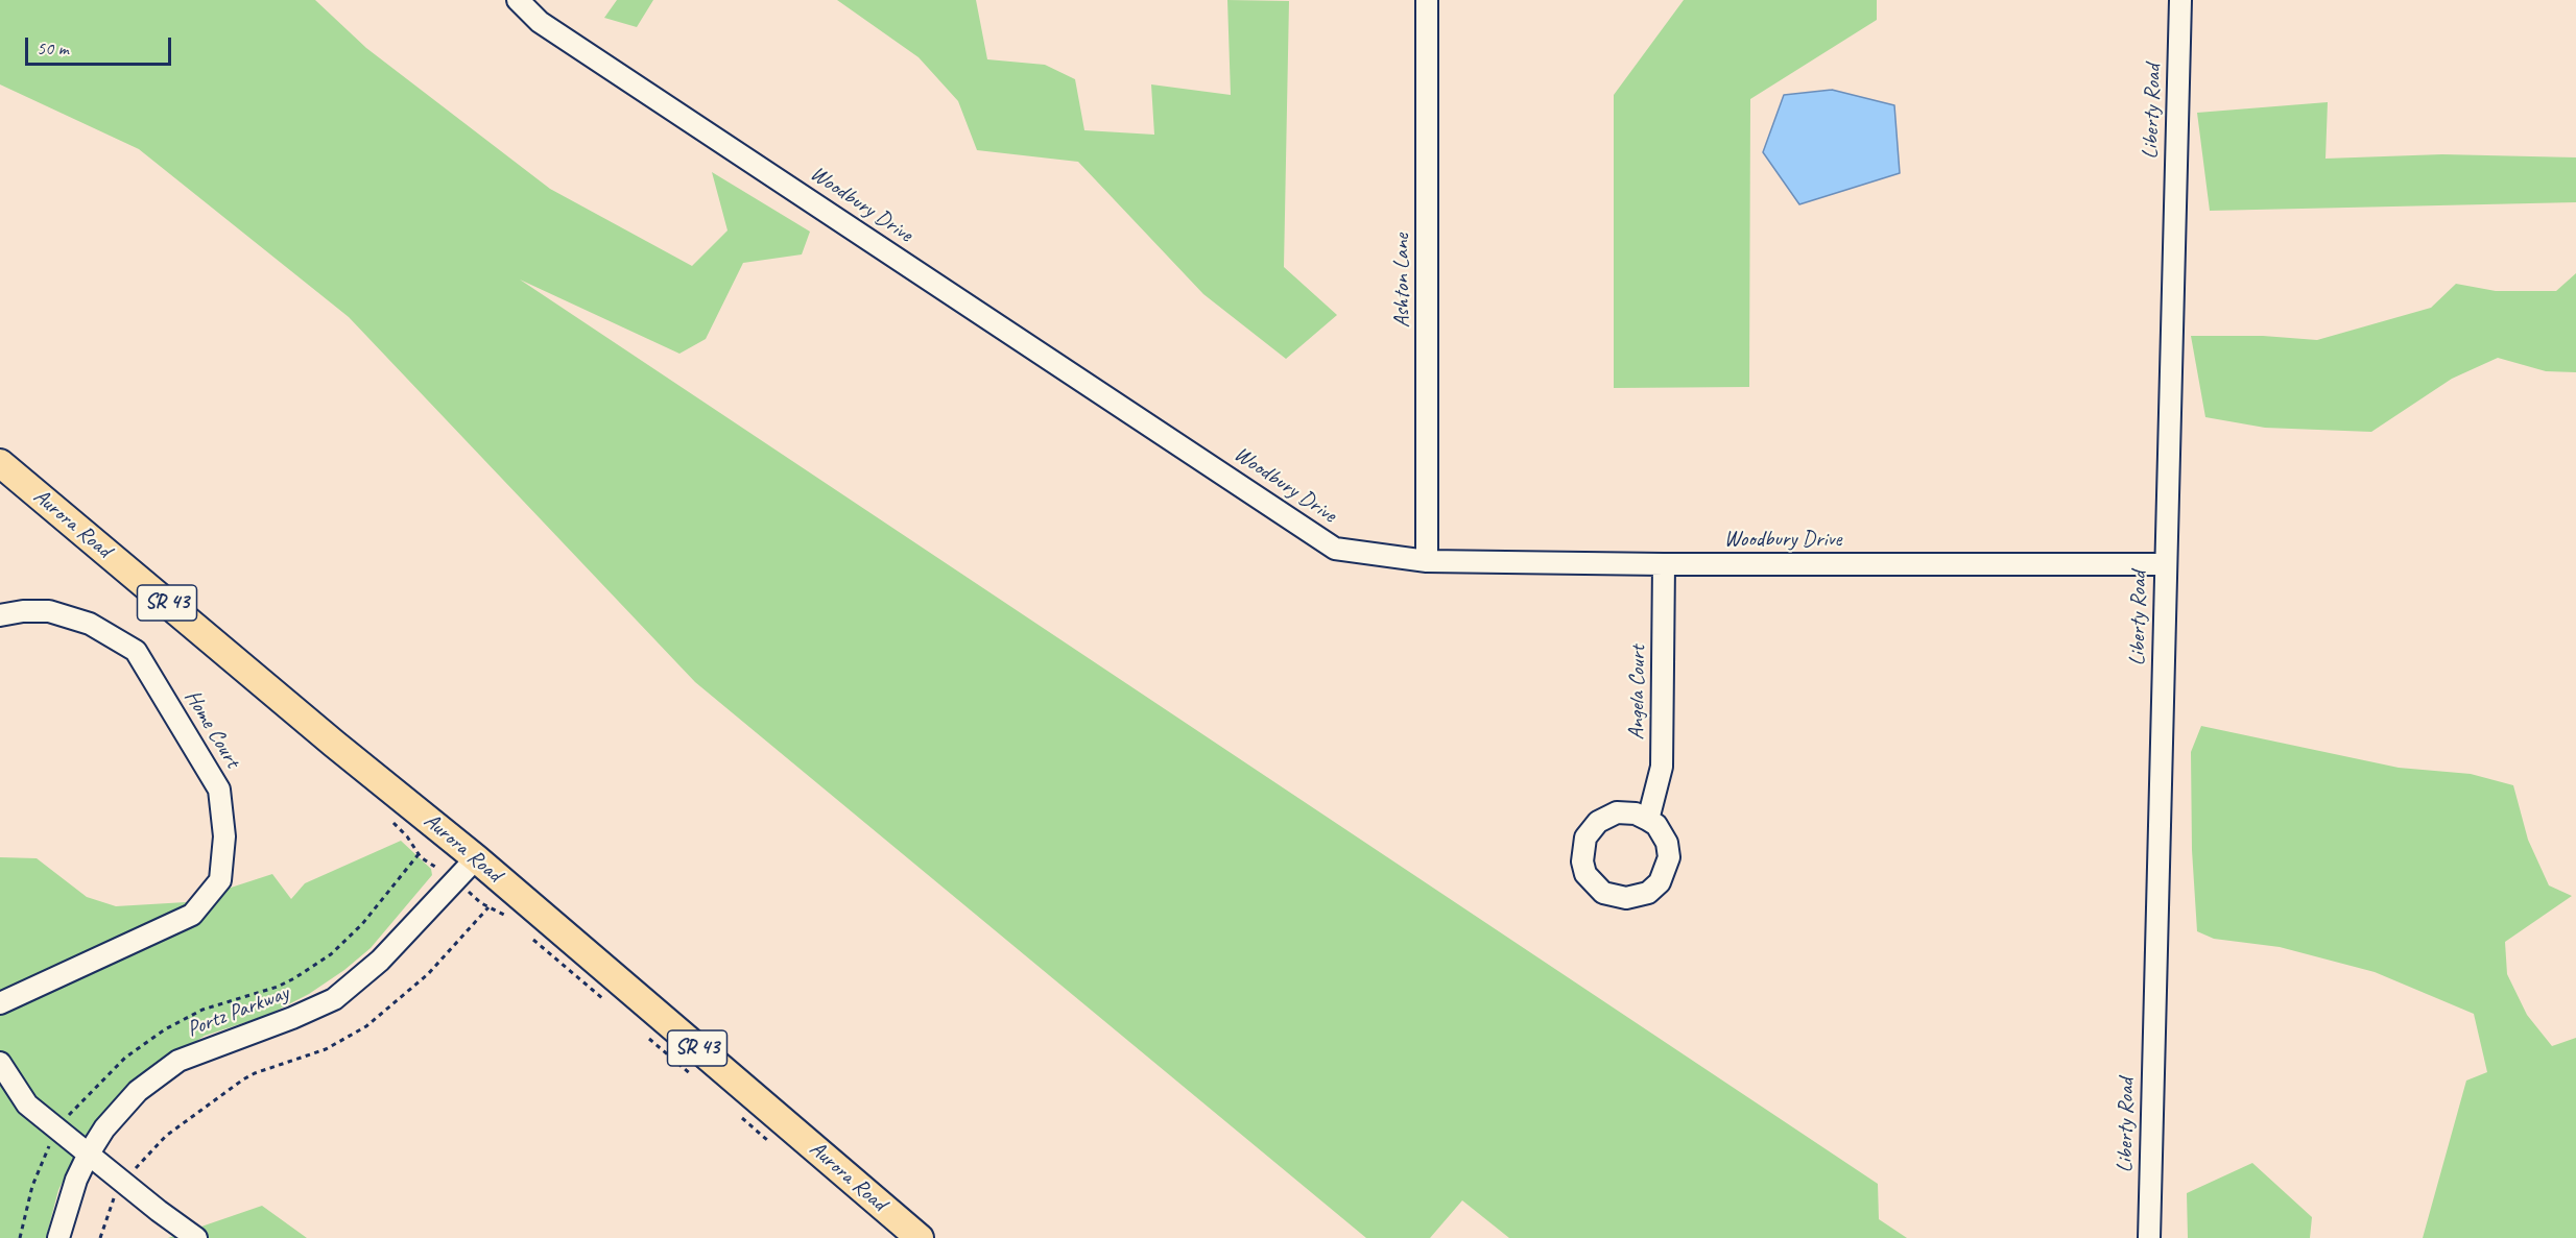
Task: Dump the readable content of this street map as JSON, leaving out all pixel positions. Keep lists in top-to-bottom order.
{
  "streets": {
    "main road": ["Aurora Road", "SR 43"],
    "street": [
      "Liberty Road",
      "Woodbury Drive",
      "Ashton Lane",
      "Angela Court",
      "Home Court",
      "Portz Parkway"
    ]
  },
  "crossings": [
    ["Liberty Road", "Woodbury Drive"],
    ["Woodbury Drive", "Ashton Lane"],
    ["Woodbury Drive", "Angela Court"],
    ["Aurora Road", "Portz Parkway"]
  ],
  "scale_bar": "50 m"
}
